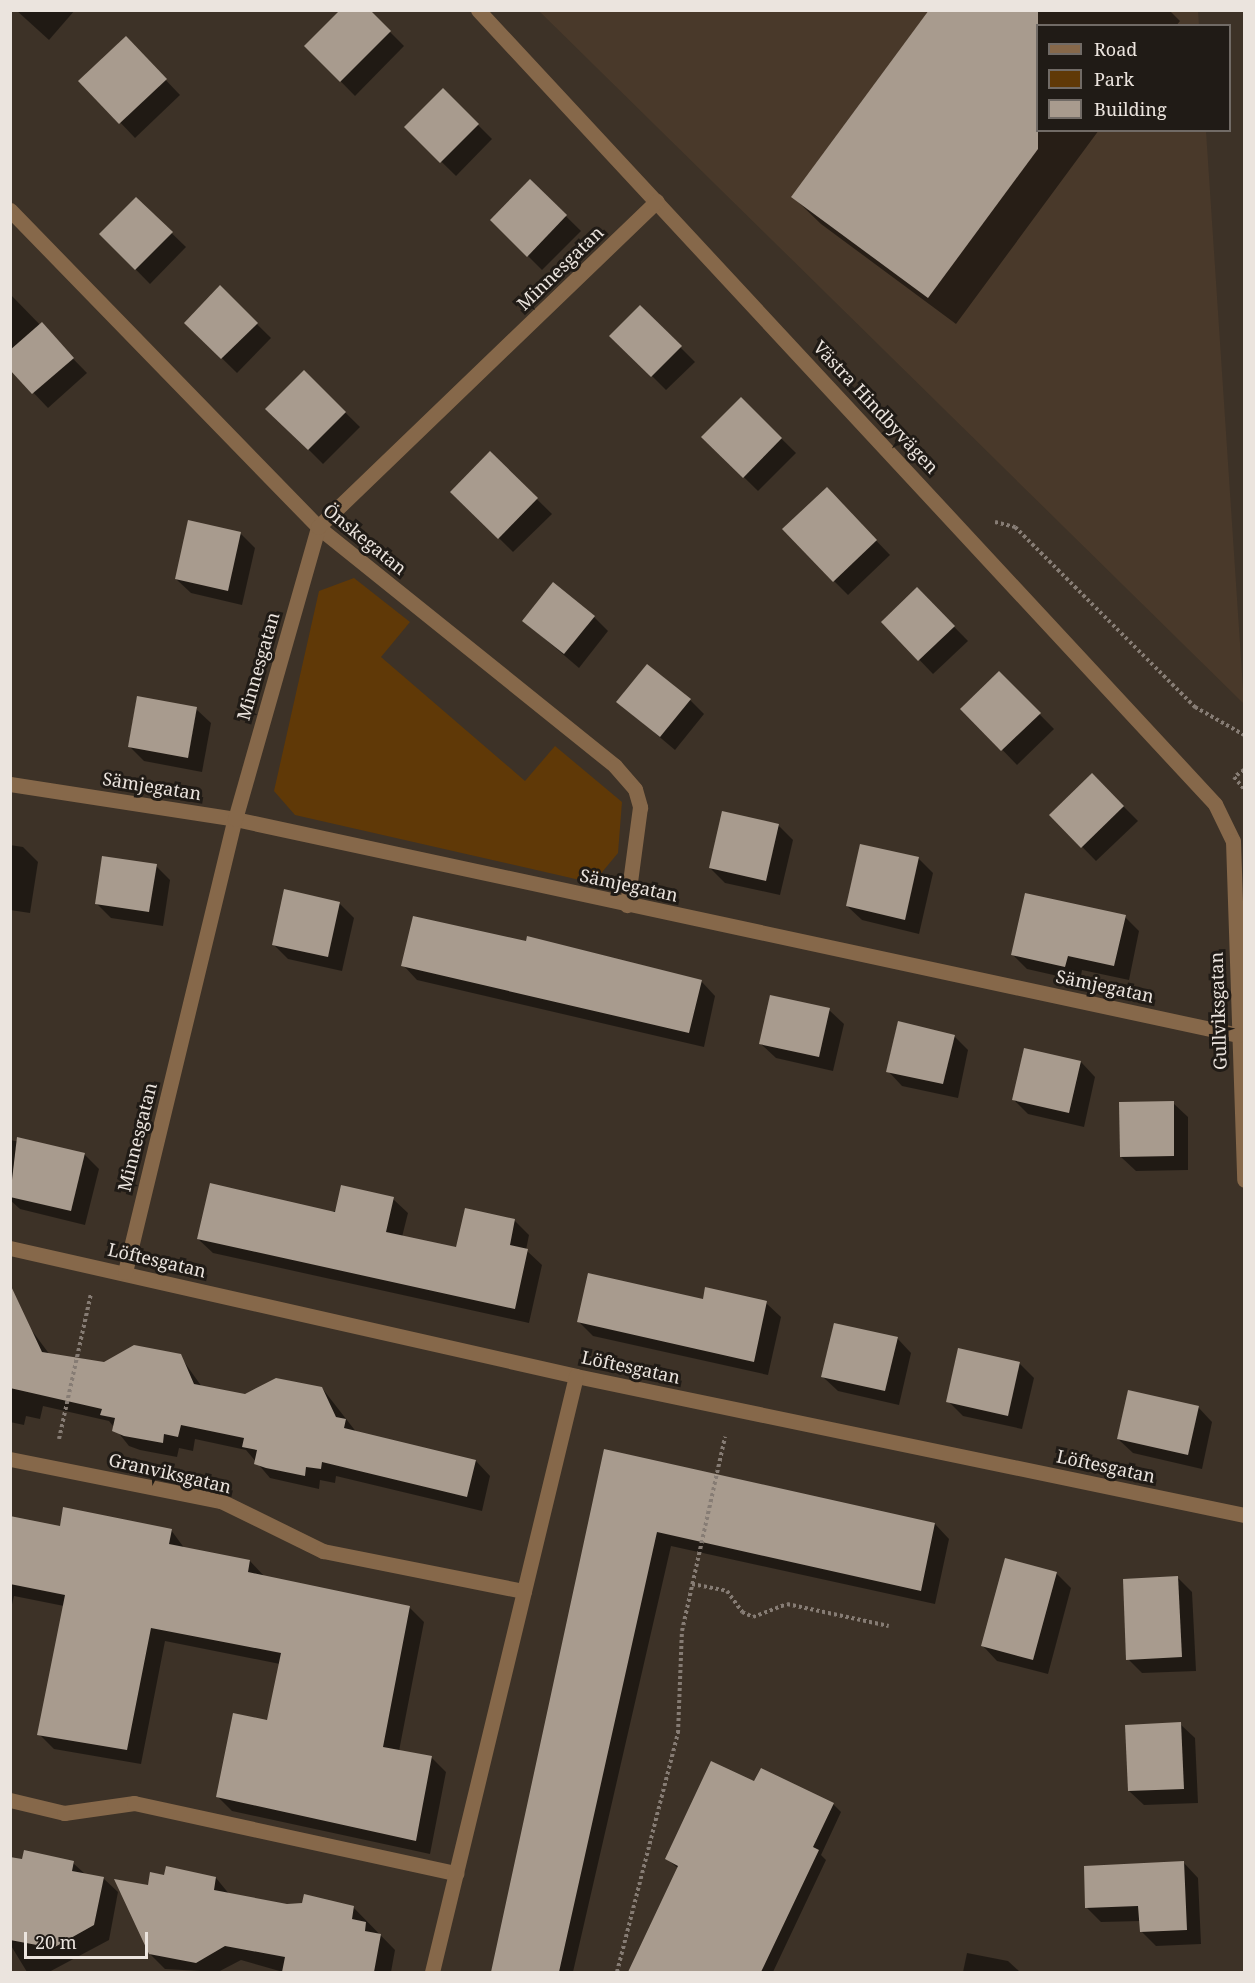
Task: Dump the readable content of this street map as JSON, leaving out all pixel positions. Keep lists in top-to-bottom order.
{
  "streets": {
    "street": [
      "Minnesgatan",
      "Västra Hindbyvägen",
      "Önskegatan",
      "Sämjegatan",
      "Gullviksgatan",
      "Löftesgatan",
      "Granviksgatan"
    ]
  },
  "crossings": [
    ["Minnesgatan", "Västra Hindbyvägen"],
    ["Minnesgatan", "Önskegatan"],
    ["Minnesgatan", "Sämjegatan"],
    ["Minnesgatan", "Löftesgatan"],
    ["Västra Hindbyvägen", "Gullviksgatan"],
    ["Önskegatan", "Sämjegatan"],
    ["Sämjegatan", "Gullviksgatan"]
  ],
  "legend": ["Road", "Park", "Building"],
  "scale_bar": "20 m"
}
